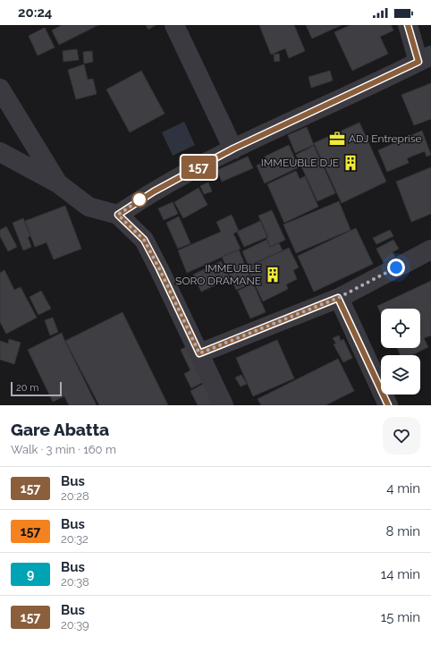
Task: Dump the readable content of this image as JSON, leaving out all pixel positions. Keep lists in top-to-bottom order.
{
  "places": {
    "office": ["ADJ Entreprise"],
    "building": ["IMMEUBLE DJE", "IMMEUBLE SORO DRAMANE"]
  },
  "lines": ["bus line 157"],
  "scale_bar": "20 m",
  "page": {
    "status": "20:24",
    "on_map": "157",
    "scale": "20 m",
    "heading": ["Gare Abatta", "Walk · 3 min · 160 m"],
    "list": [
      {
        "mark": "157",
        "name": "Bus",
        "note": "20:28",
        "value": "4 min"
      },
      {
        "mark": "157",
        "name": "Bus",
        "note": "20:32",
        "value": "8 min"
      },
      {
        "mark": "9",
        "name": "Bus",
        "note": "20:38",
        "value": "14 min"
      },
      {
        "mark": "157",
        "name": "Bus",
        "note": "20:39",
        "value": "15 min"
      }
    ]
  }
}
